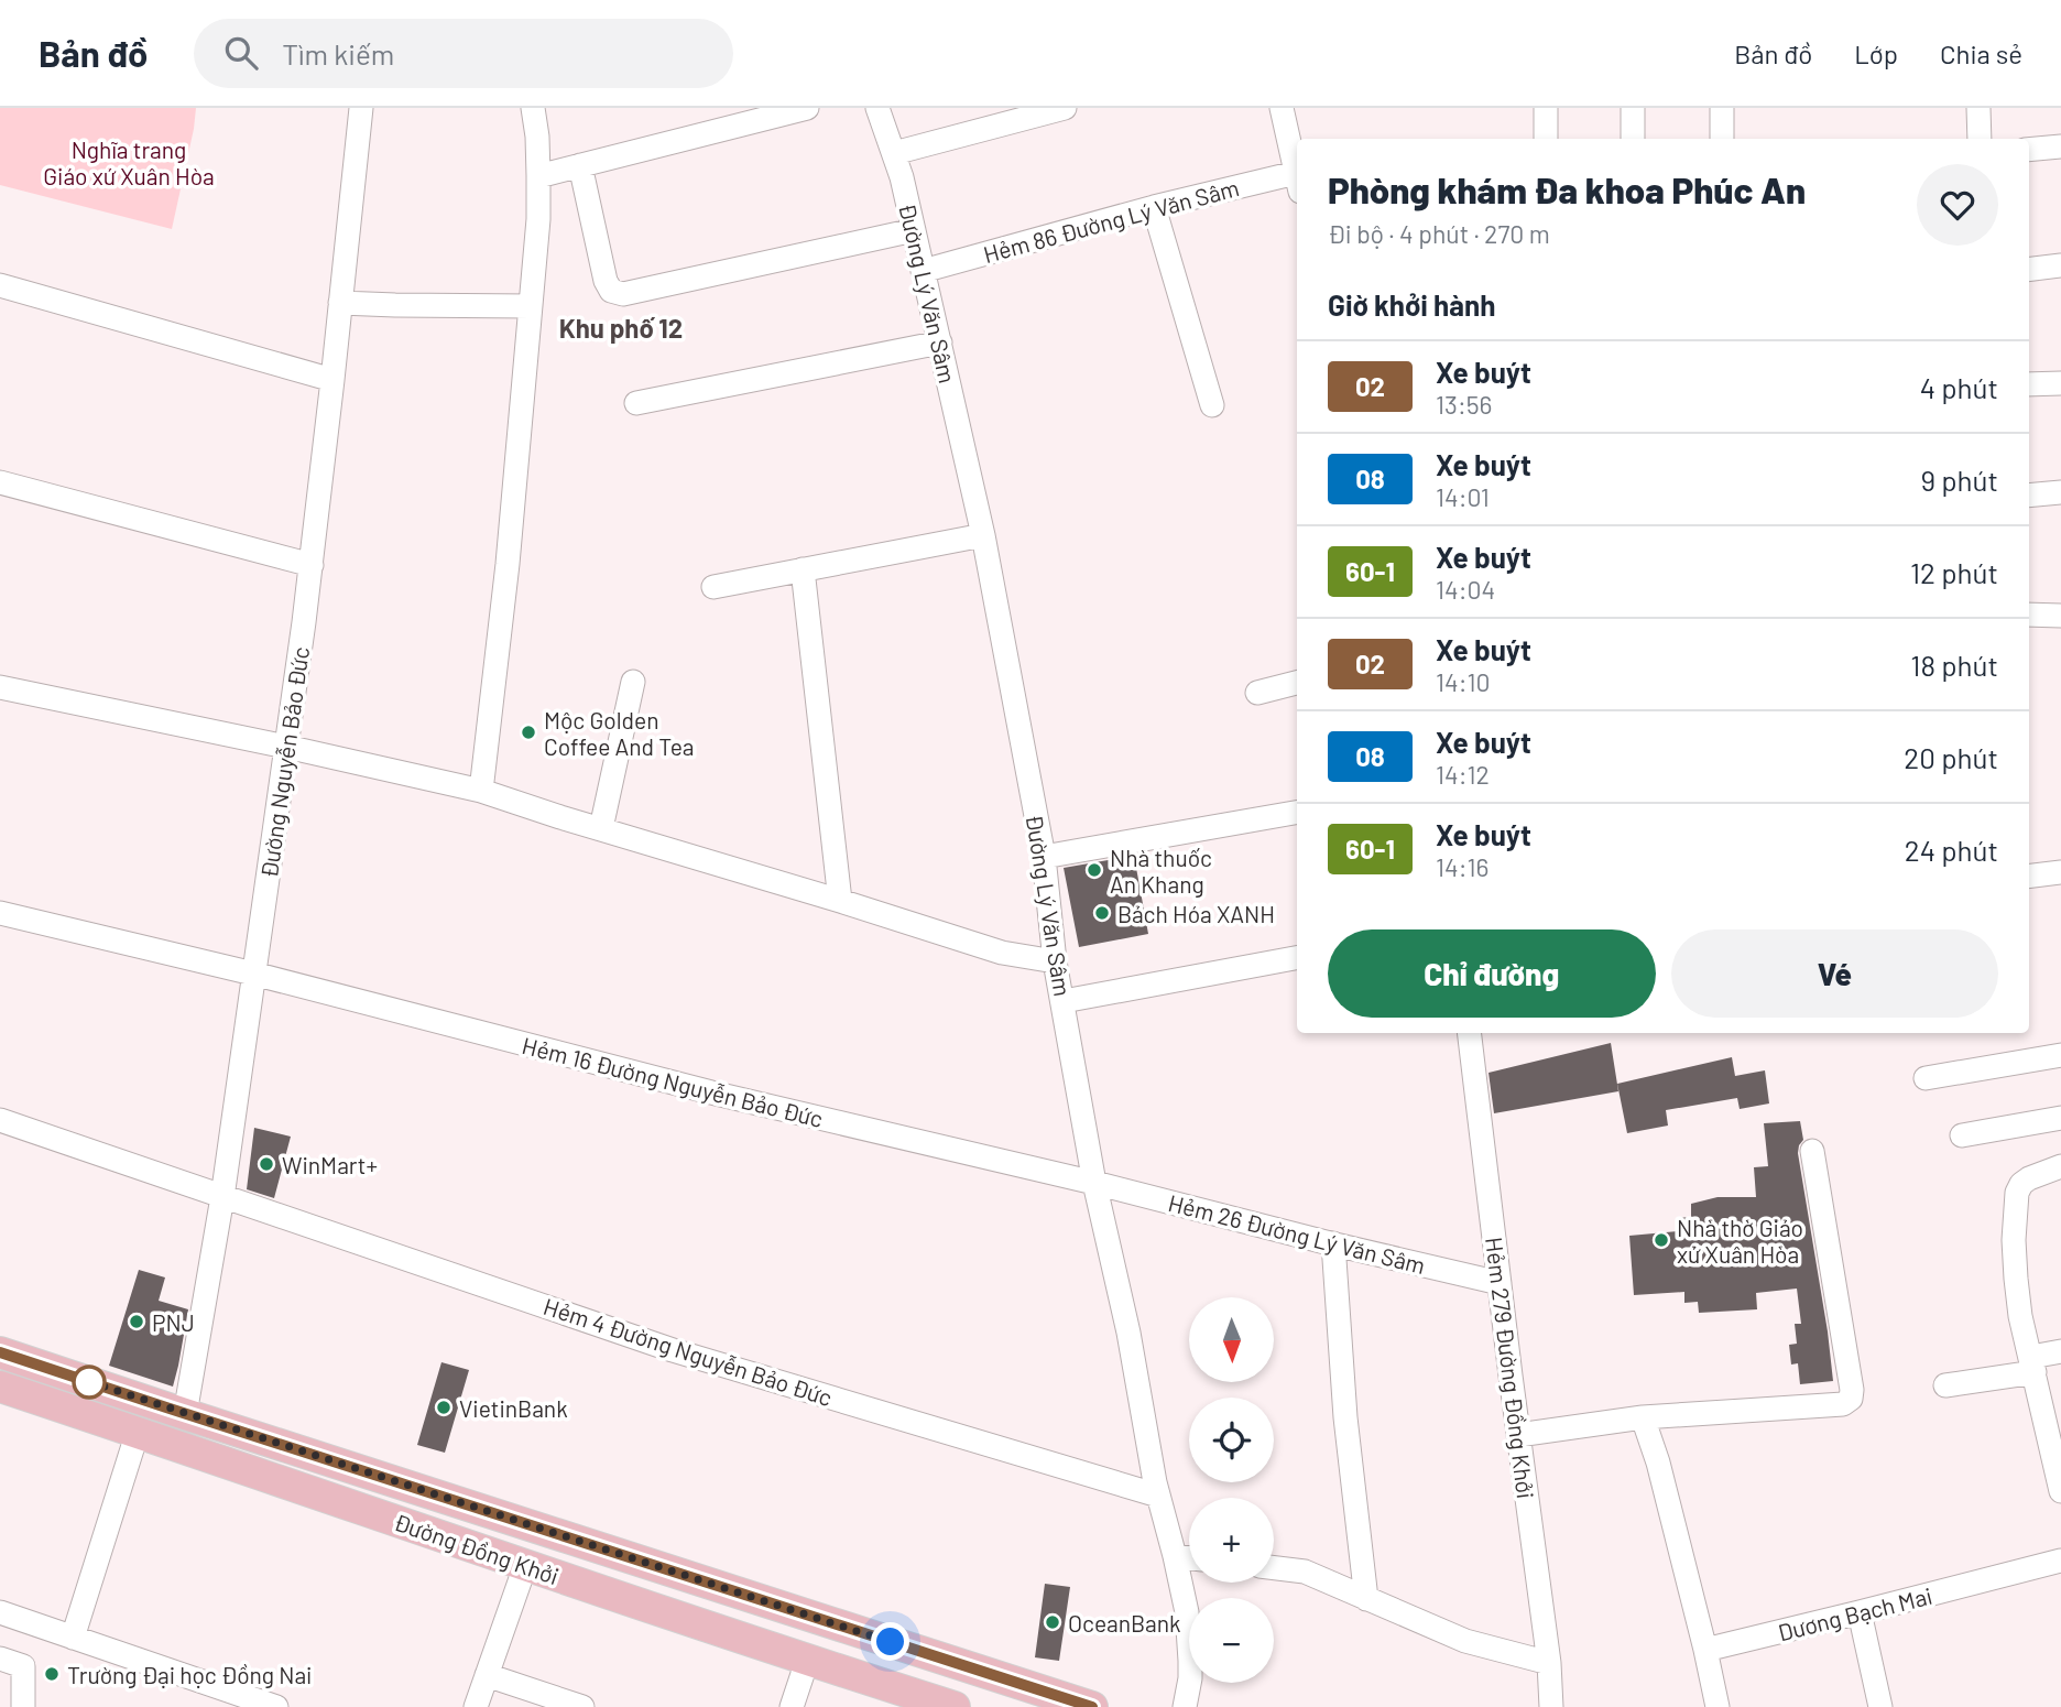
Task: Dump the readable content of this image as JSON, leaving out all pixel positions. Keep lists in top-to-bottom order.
{
  "streets": {
    "main road": ["Đường Đồng Khởi"],
    "street": [
      "Hẻm 86 Đường Lý Văn Sâm",
      "Đường Lý Văn Sâm",
      "Đường Nguyễn Bảo Đức",
      "Hẻm 16 Đường Nguyễn Bảo Đức",
      "Hẻm 26 Đường Lý Văn Sâm",
      "Hẻm 4 Đường Nguyễn Bảo Đức",
      "Hẻm 279 Đường Đồng Khởi",
      "Dương Bạch Mai"
    ]
  },
  "crossings": [
    ["Hẻm 86 Đường Lý Văn Sâm", "Đường Lý Văn Sâm"],
    ["Đường Lý Văn Sâm", "Hẻm 16 Đường Nguyễn Bảo Đức"],
    ["Đường Lý Văn Sâm", "Hẻm 26 Đường Lý Văn Sâm"],
    ["Đường Lý Văn Sâm", "Hẻm 4 Đường Nguyễn Bảo Đức"],
    ["Đường Nguyễn Bảo Đức", "Hẻm 16 Đường Nguyễn Bảo Đức"],
    ["Đường Nguyễn Bảo Đức", "Hẻm 4 Đường Nguyễn Bảo Đức"],
    ["Đường Nguyễn Bảo Đức", "Đường Đồng Khởi"],
    ["Hẻm 16 Đường Nguyễn Bảo Đức", "Hẻm 26 Đường Lý Văn Sâm"],
    ["Hẻm 26 Đường Lý Văn Sâm", "Hẻm 279 Đường Đồng Khởi"]
  ],
  "districts": ["Khu phố 12"],
  "parks": ["Nghĩa trang Giáo xứ Xuân Hòa"],
  "places": [
    "Mộc Golden Coffee And Tea",
    "Nhà thuốc An Khang",
    "Bách Hóa XANH",
    "WinMart+",
    "Nhà thờ Giáo xứ Xuân Hòa",
    "PNJ",
    "VietinBank",
    "OceanBank",
    "Trường Đại học Đồng Nai"
  ],
  "lines": ["bus line 02"],
  "north": "bottom",
  "page": {
    "header": "Bản đồ",
    "search": "Tìm kiếm",
    "nav": ["Bản đồ", "Lớp", "Chia sẻ"],
    "heading": [
      ["Phòng khám Đa khoa Phúc An", "Đi bộ · 4 phút · 270 m"],
      "Giờ khởi hành"
    ],
    "list": [
      {
        "mark": "02",
        "name": "Xe buýt",
        "note": "13:56",
        "value": "4 phút"
      },
      {
        "mark": "08",
        "name": "Xe buýt",
        "note": "14:01",
        "value": "9 phút"
      },
      {
        "mark": "60-1",
        "name": "Xe buýt",
        "note": "14:04",
        "value": "12 phút"
      },
      {
        "mark": "02",
        "name": "Xe buýt",
        "note": "14:10",
        "value": "18 phút"
      },
      {
        "mark": "08",
        "name": "Xe buýt",
        "note": "14:12",
        "value": "20 phút"
      },
      {
        "mark": "60-1",
        "name": "Xe buýt",
        "note": "14:16",
        "value": "24 phút"
      }
    ],
    "buttons": ["Chỉ đường", "Vé"],
    "map_buttons": ["+", "−"]
  }
}
